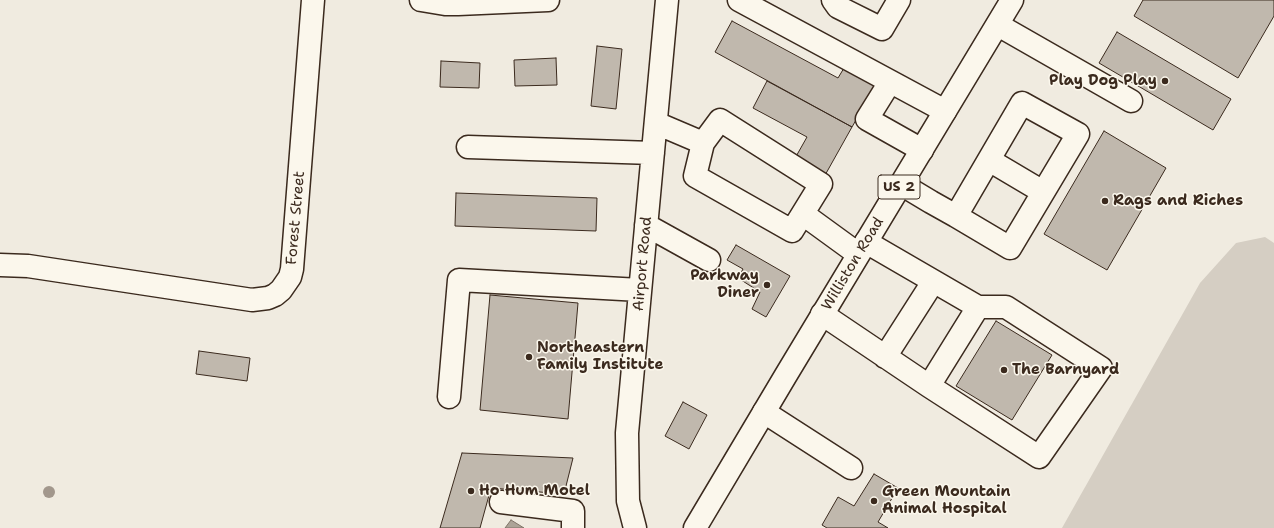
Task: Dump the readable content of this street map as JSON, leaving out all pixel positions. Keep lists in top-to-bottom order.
{
  "streets": {
    "street": [
      "US 2",
      "Forest Street",
      "Airport Road",
      "Williston Road"
    ]
  },
  "places": [
    "Play Dog Play",
    "Rags and Riches",
    "Parkway Diner",
    "Northeastern Family Institute",
    "The Barnyard",
    "Ho Hum Motel",
    "Green Mountain Animal Hospital"
  ]
}
